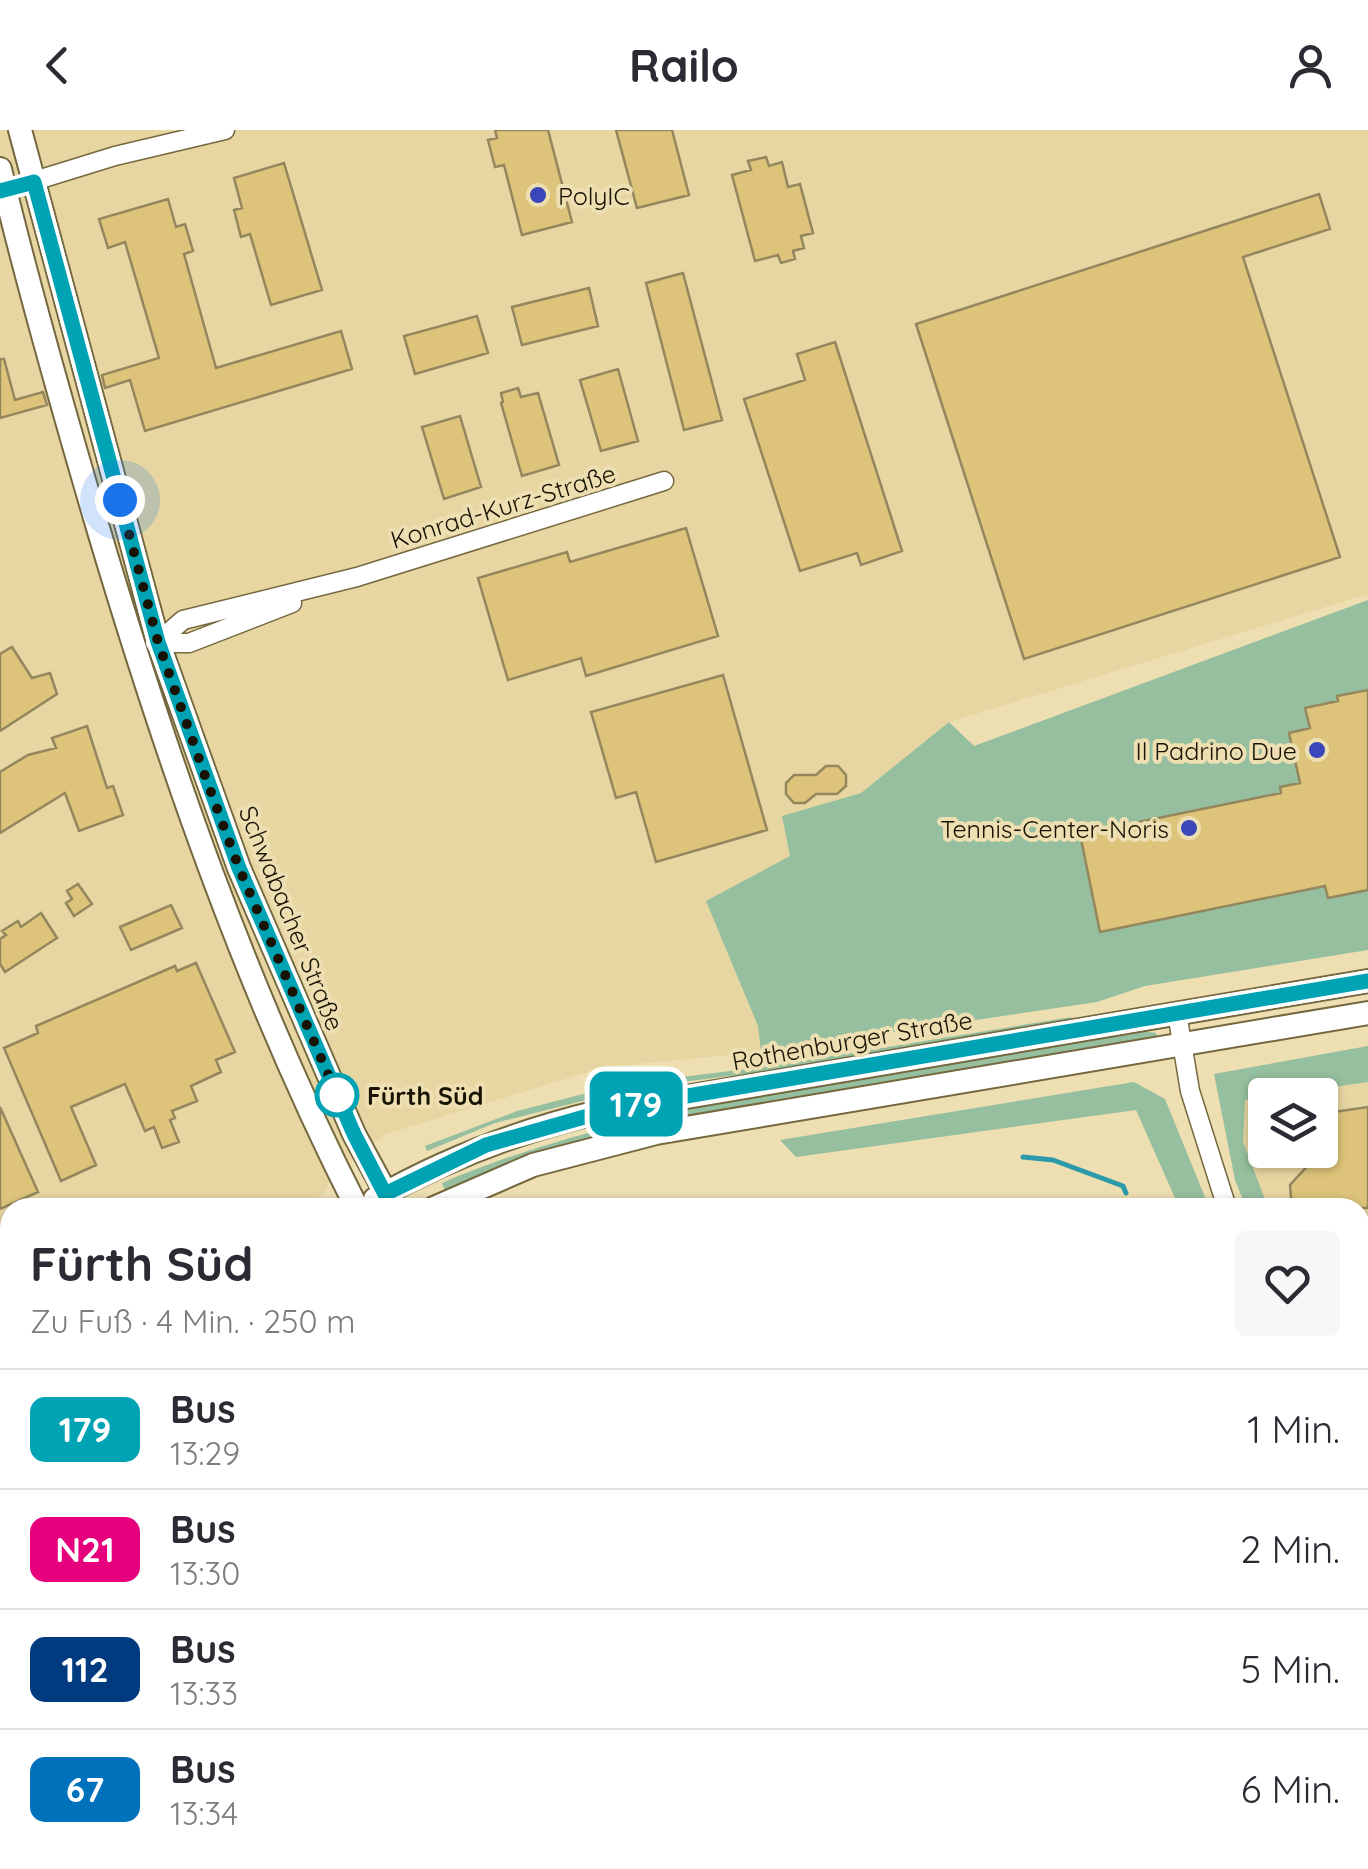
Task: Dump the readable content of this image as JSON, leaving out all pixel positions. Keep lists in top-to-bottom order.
{
  "streets": {
    "main road": ["Schwabacher Straße", "Rothenburger Straße"],
    "street": ["Konrad-Kurz-Straße"]
  },
  "crossings": [
    ["Konrad-Kurz-Straße", "Schwabacher Straße"]
  ],
  "places": [
    "PolyIC",
    "Il Padrino Due",
    "Tennis-Center-Noris",
    "Fürth Süd"
  ],
  "lines": ["bus line 179"],
  "page": {
    "header": "Railo",
    "on_map": "179",
    "heading": ["Fürth Süd", "Zu Fuß · 4 Min. · 250 m"],
    "list": [
      {
        "mark": "179",
        "name": "Bus",
        "note": "13:29",
        "value": "1 Min."
      },
      {
        "mark": "N21",
        "name": "Bus",
        "note": "13:30",
        "value": "2 Min."
      },
      {
        "mark": "112",
        "name": "Bus",
        "note": "13:33",
        "value": "5 Min."
      },
      {
        "mark": "67",
        "name": "Bus",
        "note": "13:34",
        "value": "6 Min."
      }
    ]
  }
}
